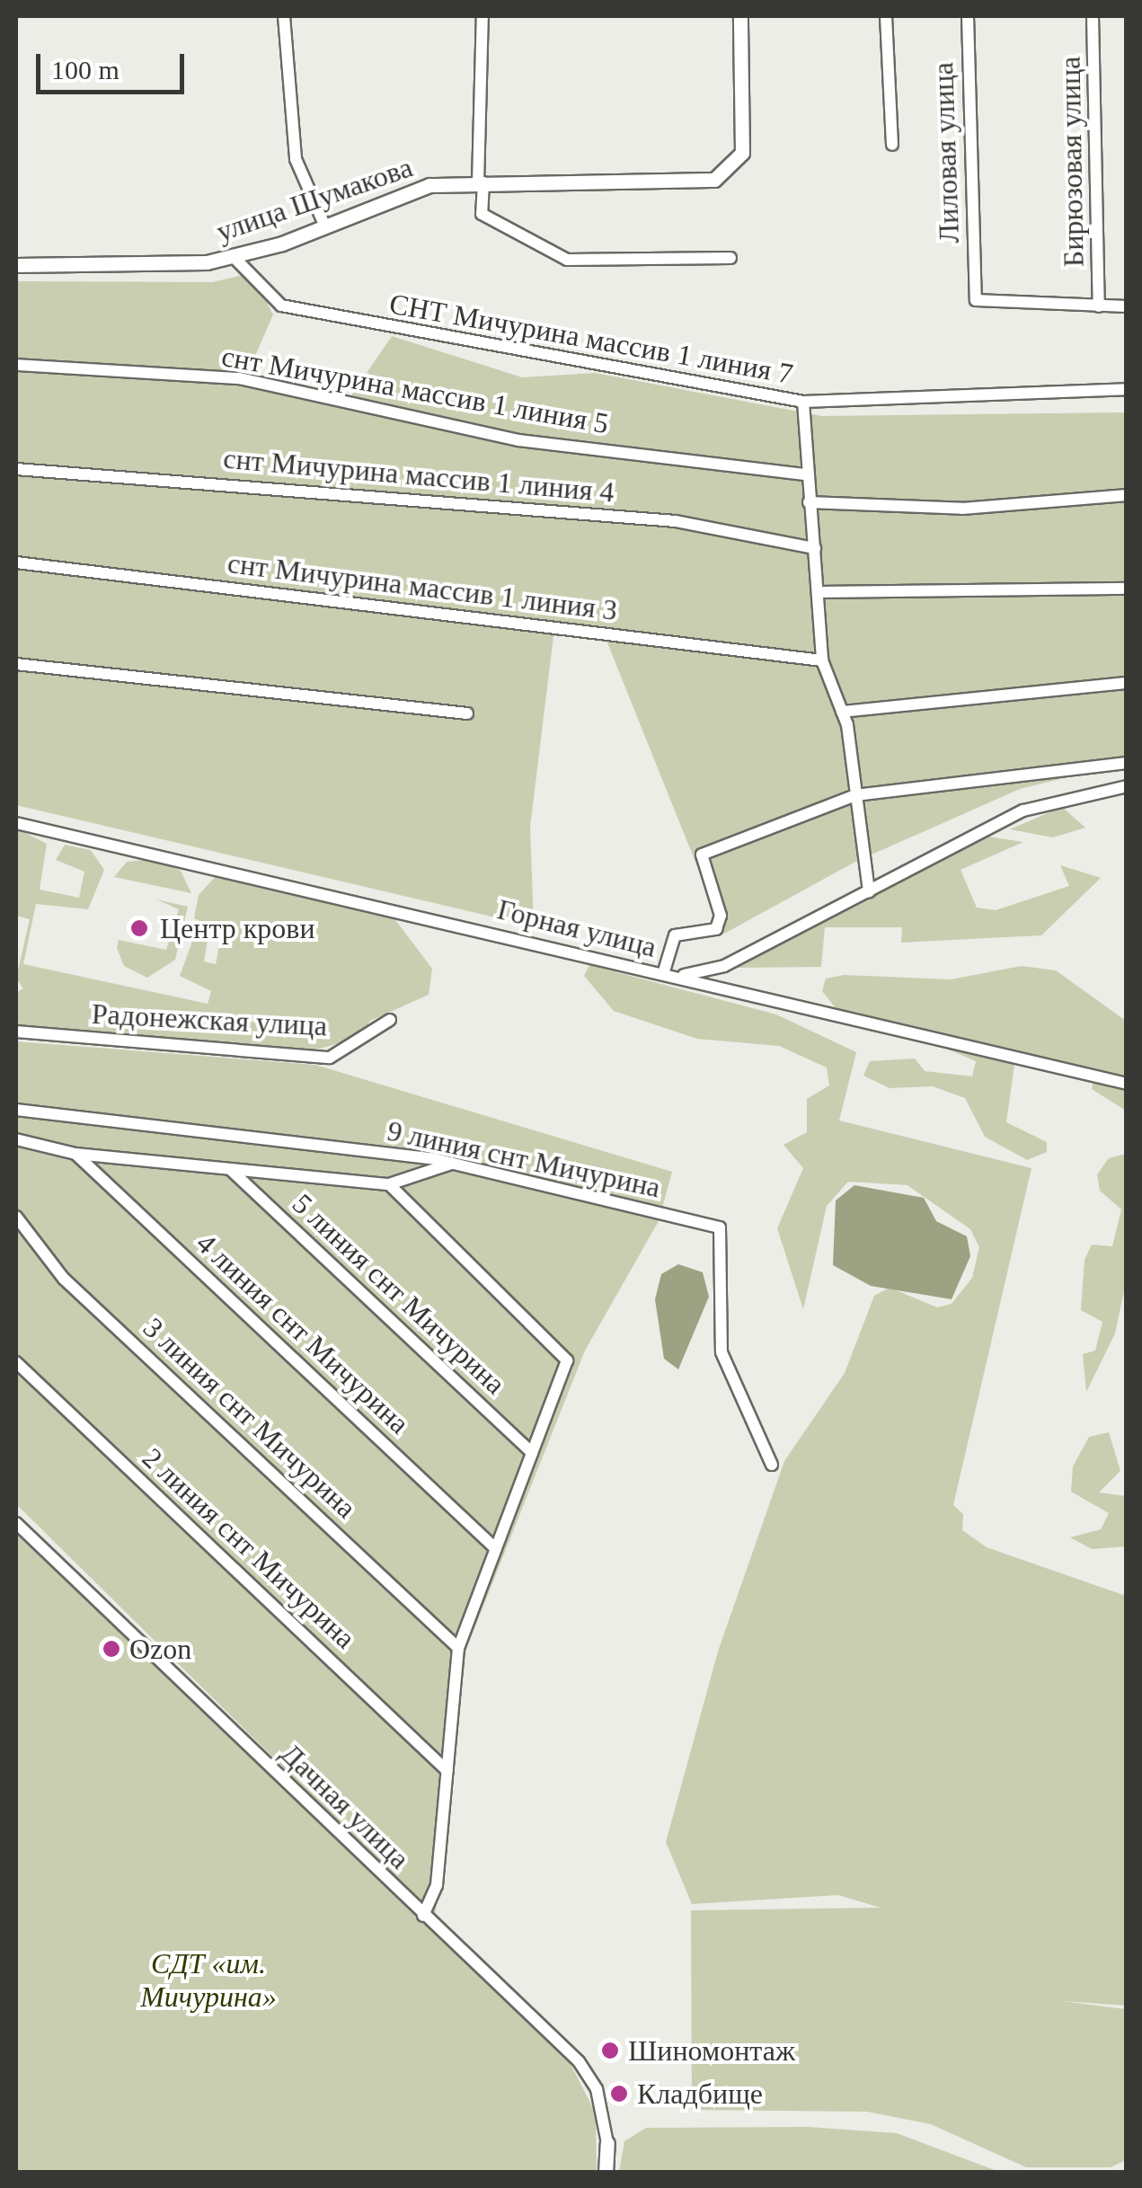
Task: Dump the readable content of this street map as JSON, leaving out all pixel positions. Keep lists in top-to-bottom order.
{
  "streets": {
    "street": [
      "Лиловая улица",
      "Бирюзовая улица",
      "улица Шумакова",
      "СНТ Мичурина массив 1 линия 7",
      "снт Мичурина массив 1 линия 5",
      "снт Мичурина массив 1 линия 4",
      "снт Мичурина массив 1 линия 3",
      "Горная улица",
      "Радонежская улица",
      "9 линия снт Мичурина",
      "5 линия снт Мичурина",
      "4 линия снт Мичурина",
      "3 линия снт Мичурина",
      "2 линия снт Мичурина",
      "Дачная улица"
    ]
  },
  "crossings": [
    ["Лиловая улица", "Бирюзовая улица"],
    ["улица Шумакова", "СНТ Мичурина массив 1 линия 7"]
  ],
  "parks": ["СДТ «им. Мичурина»"],
  "places": [
    "Центр крови",
    "Ozon",
    "Шиномонтаж",
    "Кладбище"
  ],
  "scale_bar": "100 m"
}
